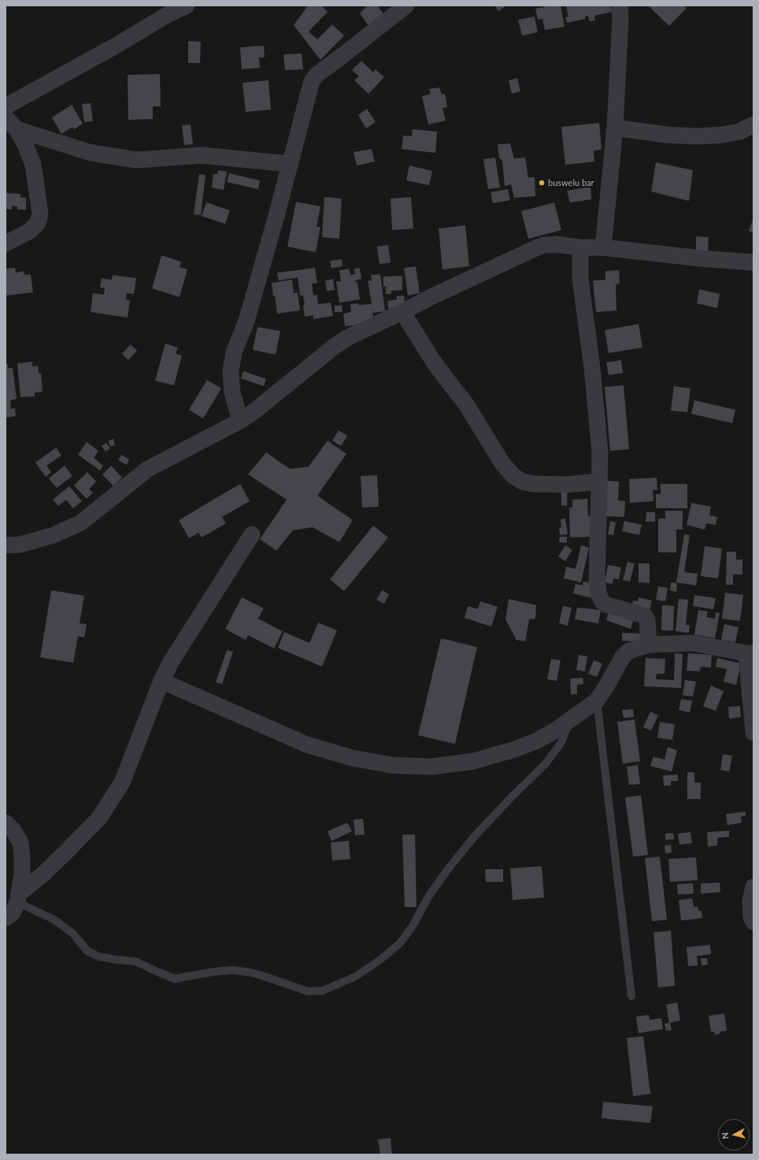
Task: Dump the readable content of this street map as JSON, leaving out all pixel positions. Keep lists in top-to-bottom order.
{
  "places": ["buswelu bar"],
  "north": "left"
}
